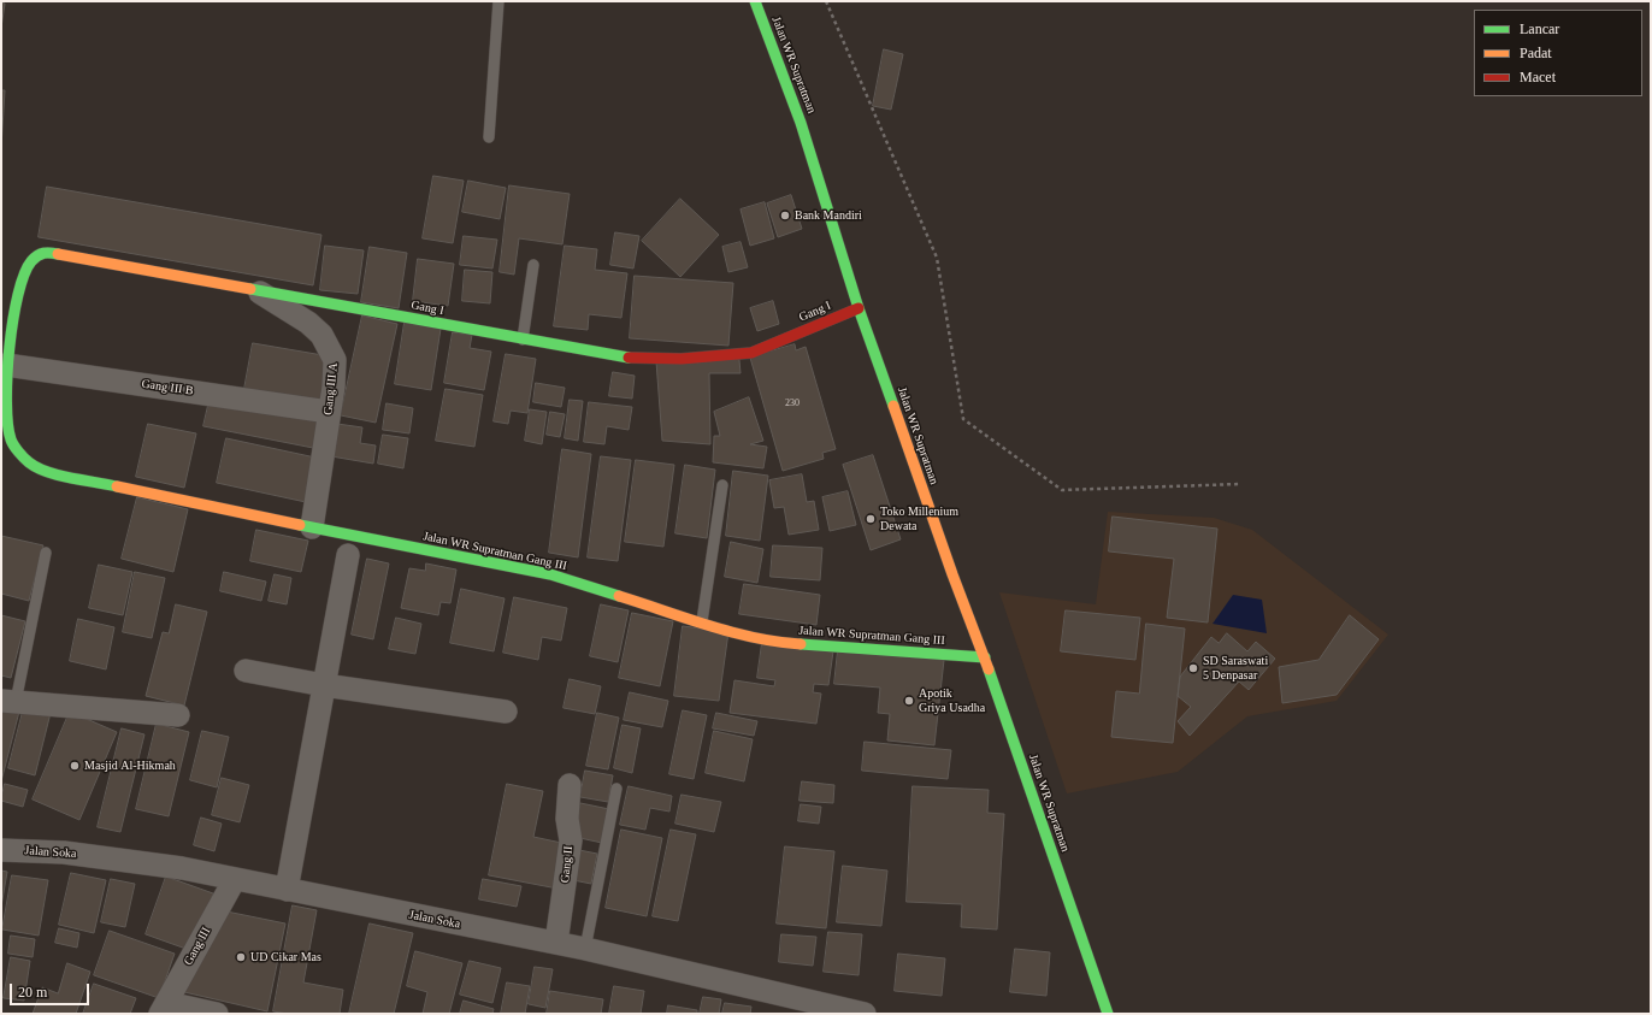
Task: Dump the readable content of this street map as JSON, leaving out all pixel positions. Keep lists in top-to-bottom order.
{
  "streets": {
    "street": [
      "Jalan WR Supratman",
      "Gang I",
      "Gang III B",
      "Gang III A",
      "Jalan WR Supratman Gang III",
      "Jalan Soka",
      "Gang II",
      "Gang III"
    ]
  },
  "crossings": [
    ["Jalan WR Supratman", "Gang I"],
    ["Jalan WR Supratman", "Jalan WR Supratman Gang III"],
    ["Gang I", "Gang III B"],
    ["Gang I", "Gang III A"],
    ["Gang I", "Jalan WR Supratman Gang III"],
    ["Gang III B", "Gang III A"],
    ["Gang III A", "Jalan WR Supratman Gang III"],
    ["Jalan Soka", "Gang II"],
    ["Jalan Soka", "Gang III"]
  ],
  "places": [
    "Bank Mandiri",
    "Toko Millenium Dewata",
    "SD Saraswati 5 Denpasar",
    "Apotik Griya Usadha",
    "Masjid Al-Hikmah",
    "UD Cikar Mas"
  ],
  "house_numbers": ["230"],
  "legend": ["Lancar", "Padat", "Macet"],
  "scale_bar": "20 m"
}
